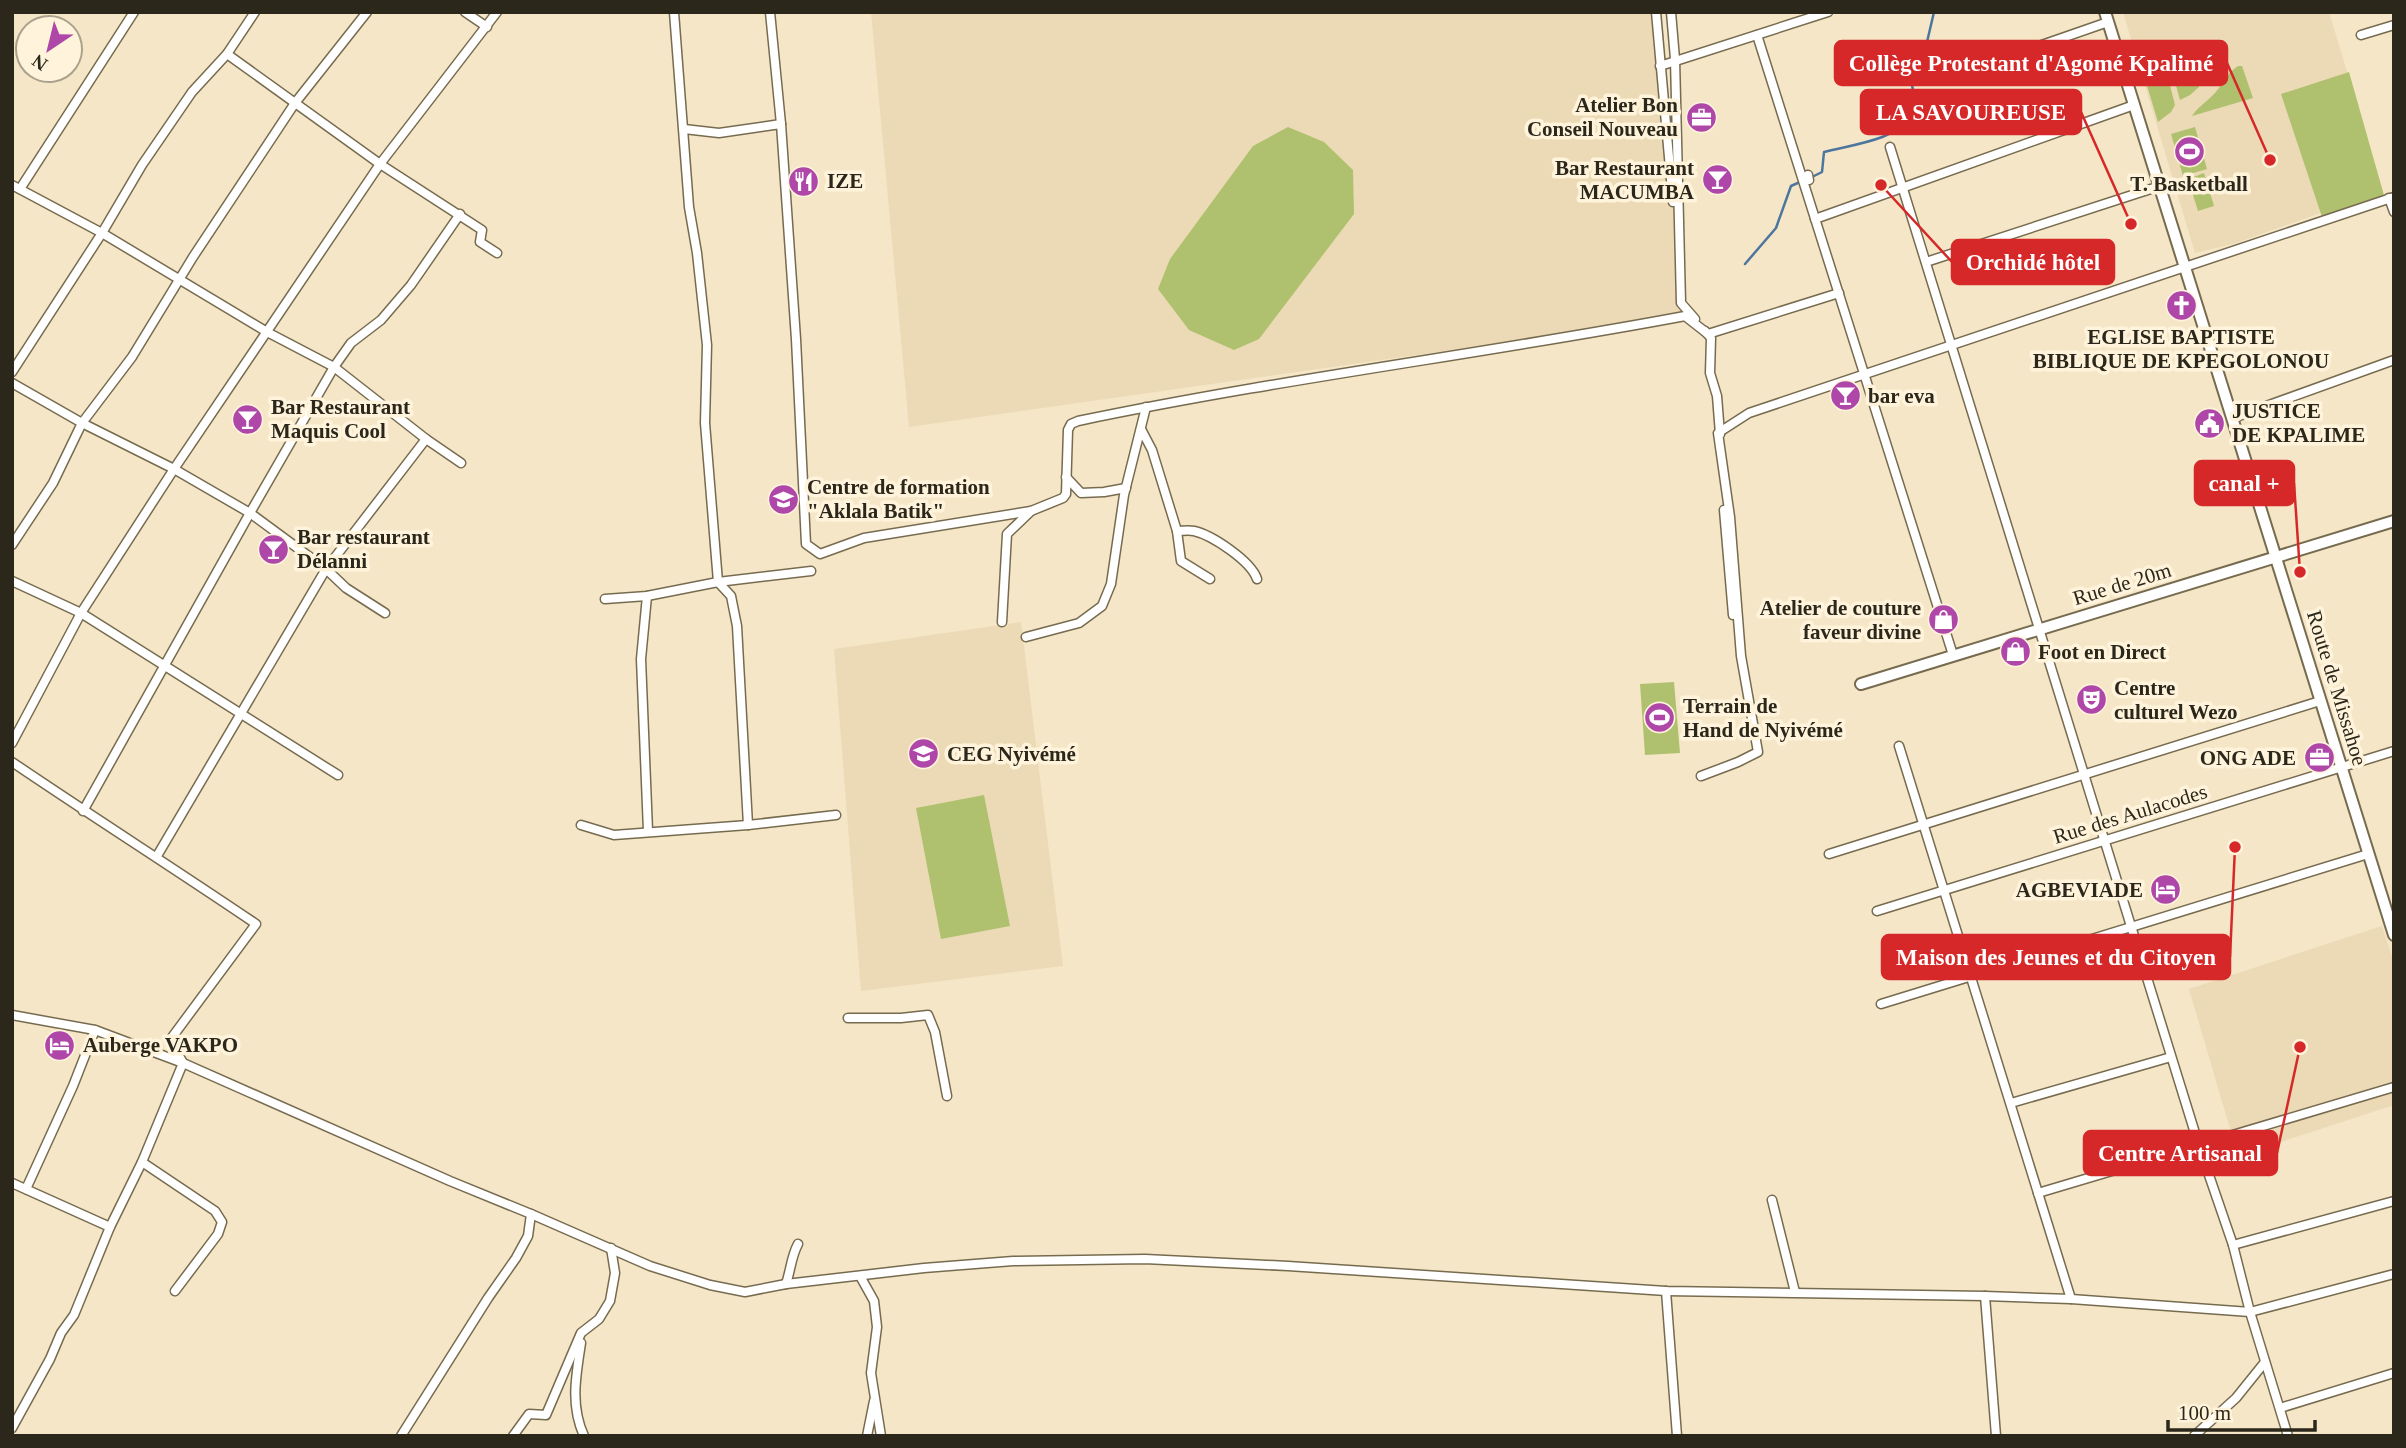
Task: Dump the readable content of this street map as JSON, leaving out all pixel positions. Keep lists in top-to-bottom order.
{
  "streets": {
    "main road": ["Rue de 20m", "Route de Missahoe"],
    "street": ["Rue des Aulacodes"]
  },
  "crossings": [
    ["Rue de 20m", "Route de Missahoe"],
    ["Route de Missahoe", "Rue des Aulacodes"]
  ],
  "places": {
    "office": ["Atelier Bon Conseil Nouveau", "ONG ADE"],
    "sports": ["T. Basketball", "Terrain de Hand de Nyivémé"],
    "other": [
      "Collège Protestant d'Agomé Kpalimé",
      "Orchidé hôtel",
      "LA SAVOUREUSE",
      "canal +",
      "Maison des Jeunes et du Citoyen",
      "Centre Artisanal"
    ],
    "bar": [
      "Bar Restaurant MACUMBA",
      "bar eva",
      "Bar Restaurant Maquis Cool",
      "Bar restaurant Délanni"
    ],
    "restaurant": ["IZE"],
    "church": ["EGLISE BAPTISTE BIBLIQUE DE KPEGOLONOU"],
    "public building": ["JUSTICE DE KPALIME"],
    "school or university": ["Centre de formation \"Aklala Batik\"", "CEG Nyivémé"],
    "shop": ["Atelier de couture faveur divine", "Foot en Direct"],
    "theatre": ["Centre culturel Wezo"],
    "hotel": ["AGBEVIADE", "Auberge VAKPO"]
  },
  "scale_bar": "100 m",
  "north": "bottom left"
}
